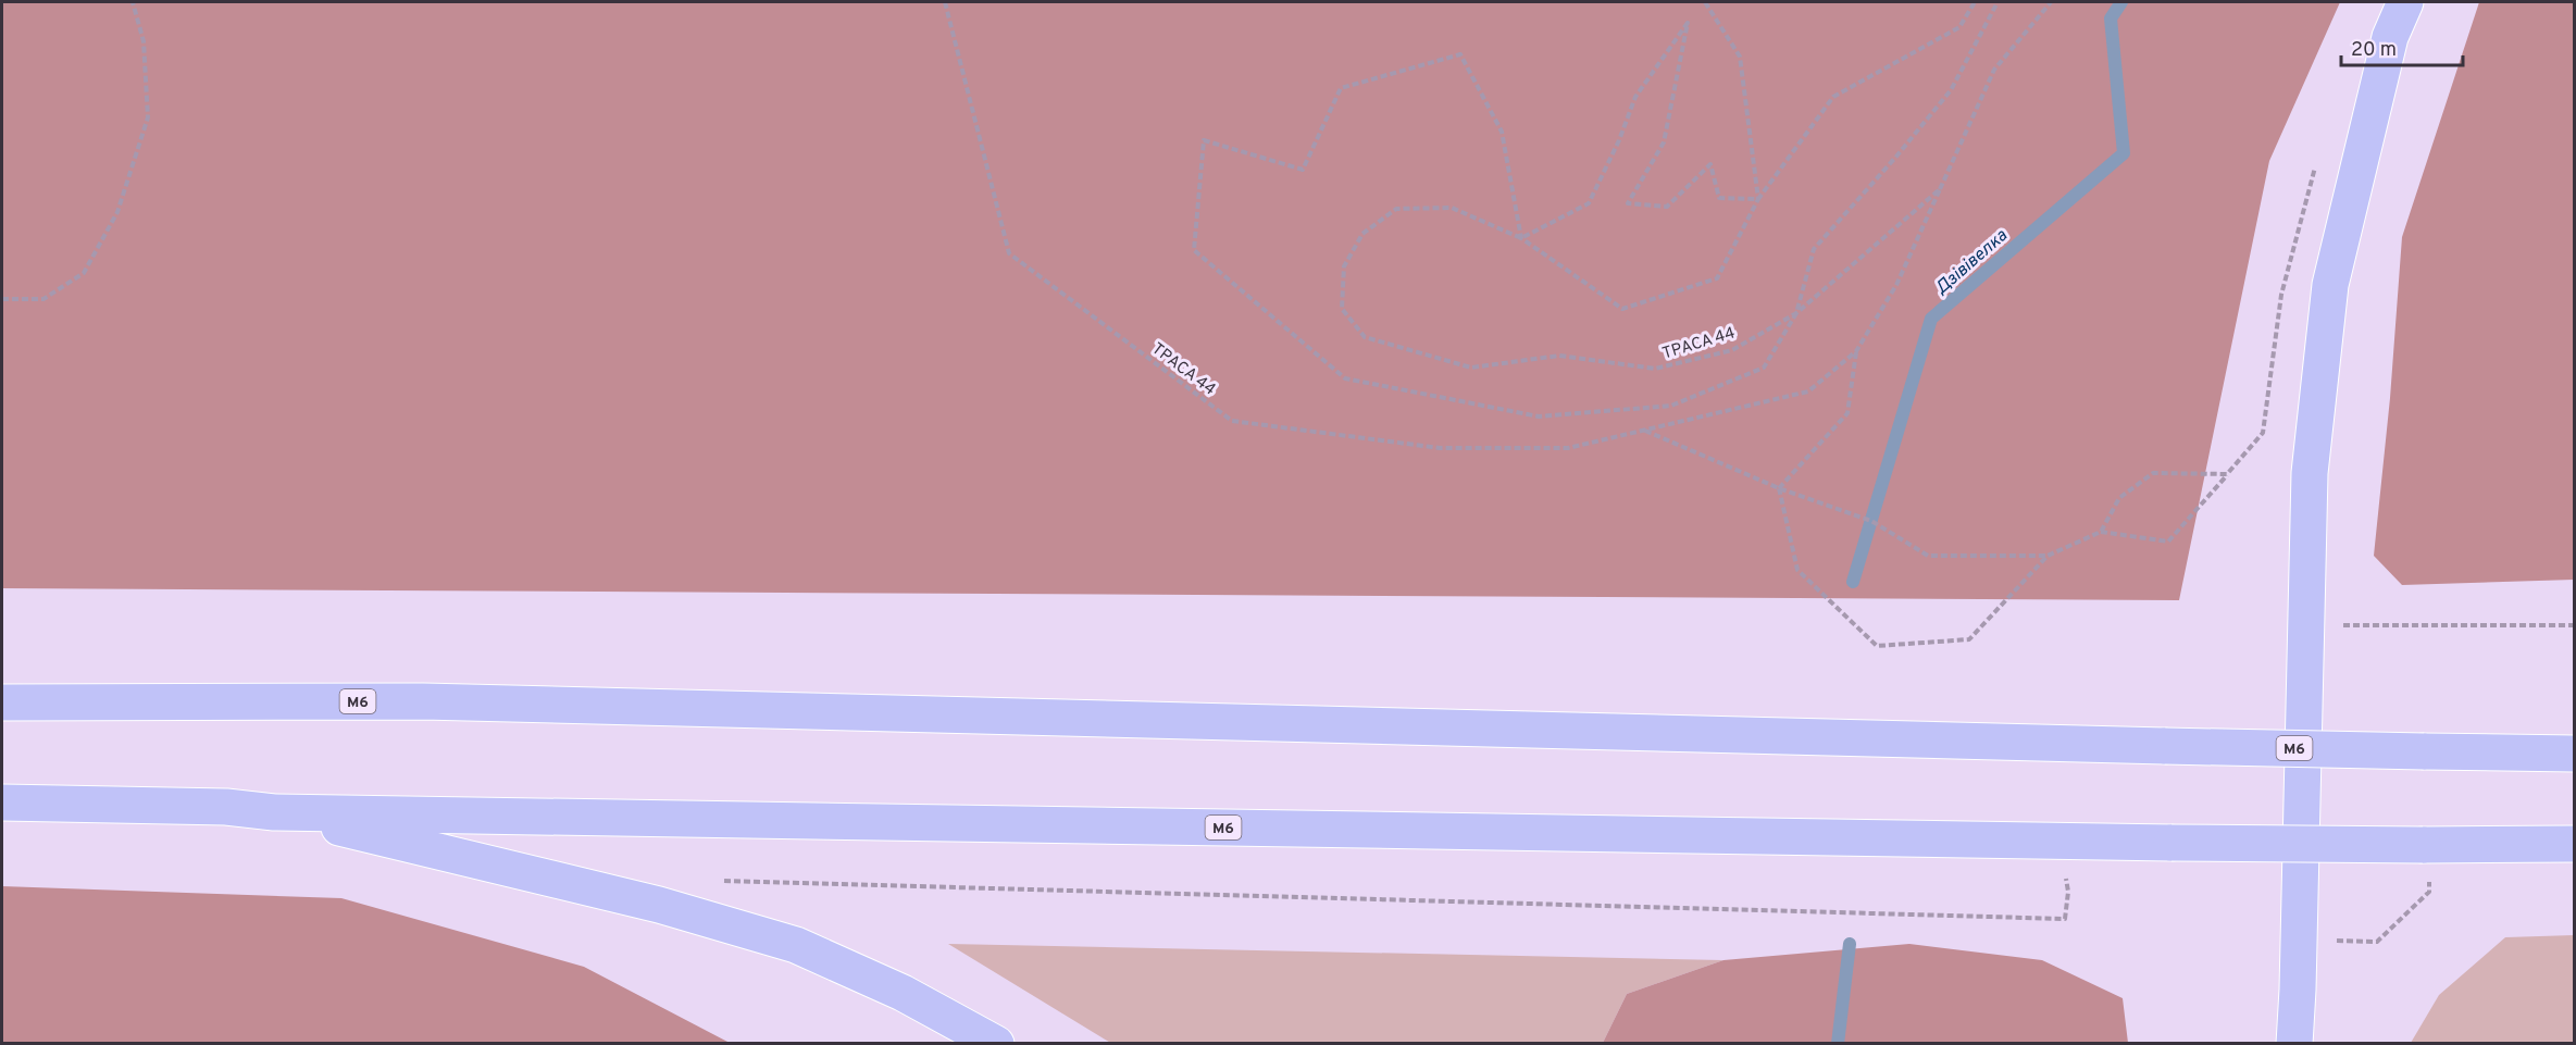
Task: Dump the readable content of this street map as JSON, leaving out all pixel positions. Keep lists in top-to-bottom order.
{
  "streets": {
    "highway": ["М6"],
    "path": ["ТРАСА 44"]
  },
  "water": ["Дзівівелка"],
  "scale_bar": "20 m"
}
